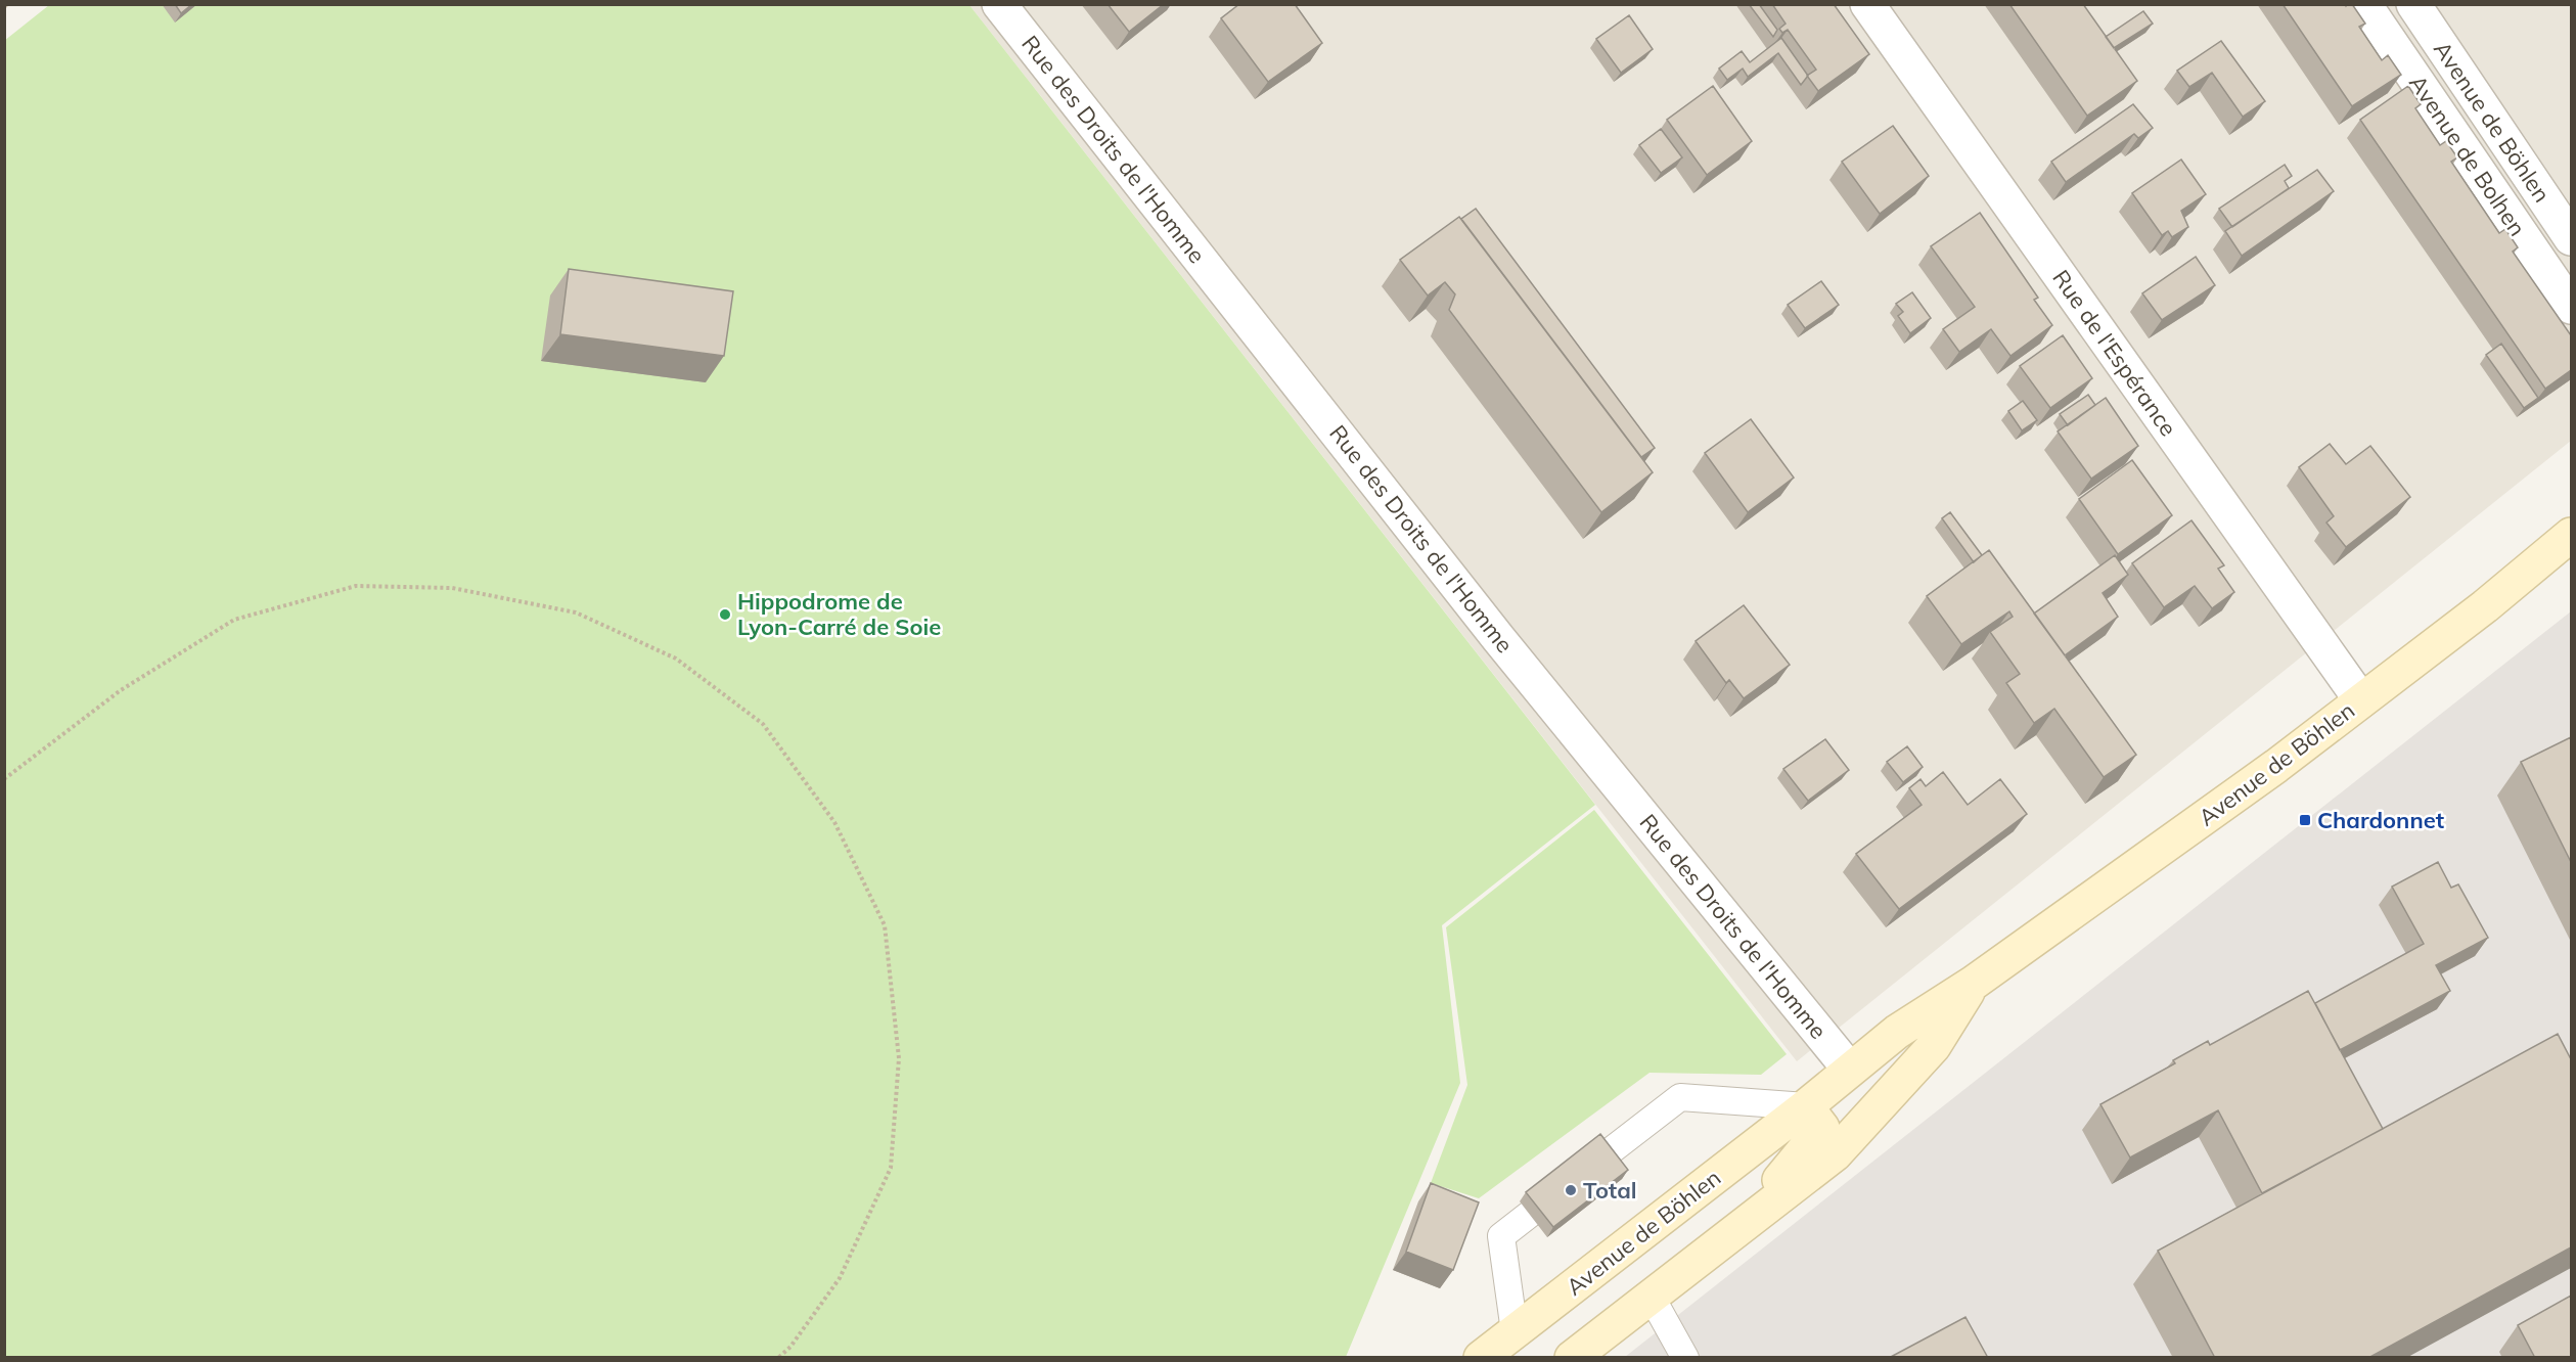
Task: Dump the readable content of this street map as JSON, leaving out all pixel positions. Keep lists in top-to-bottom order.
{
  "streets": {
    "main road": ["Avenue de Böhlen"],
    "street": ["Rue des Droits de l'Homme", "Avenue de Bolhen", "Rue de l'Espérance"]
  },
  "crossings": [
    ["Avenue de Böhlen", "Rue des Droits de l'Homme"],
    ["Avenue de Böhlen", "Rue de l'Espérance"]
  ],
  "places": {
    "other": ["Hippodrome de Lyon-Carré de Soie", "Total"],
    "transit": ["Chardonnet"]
  }
}
